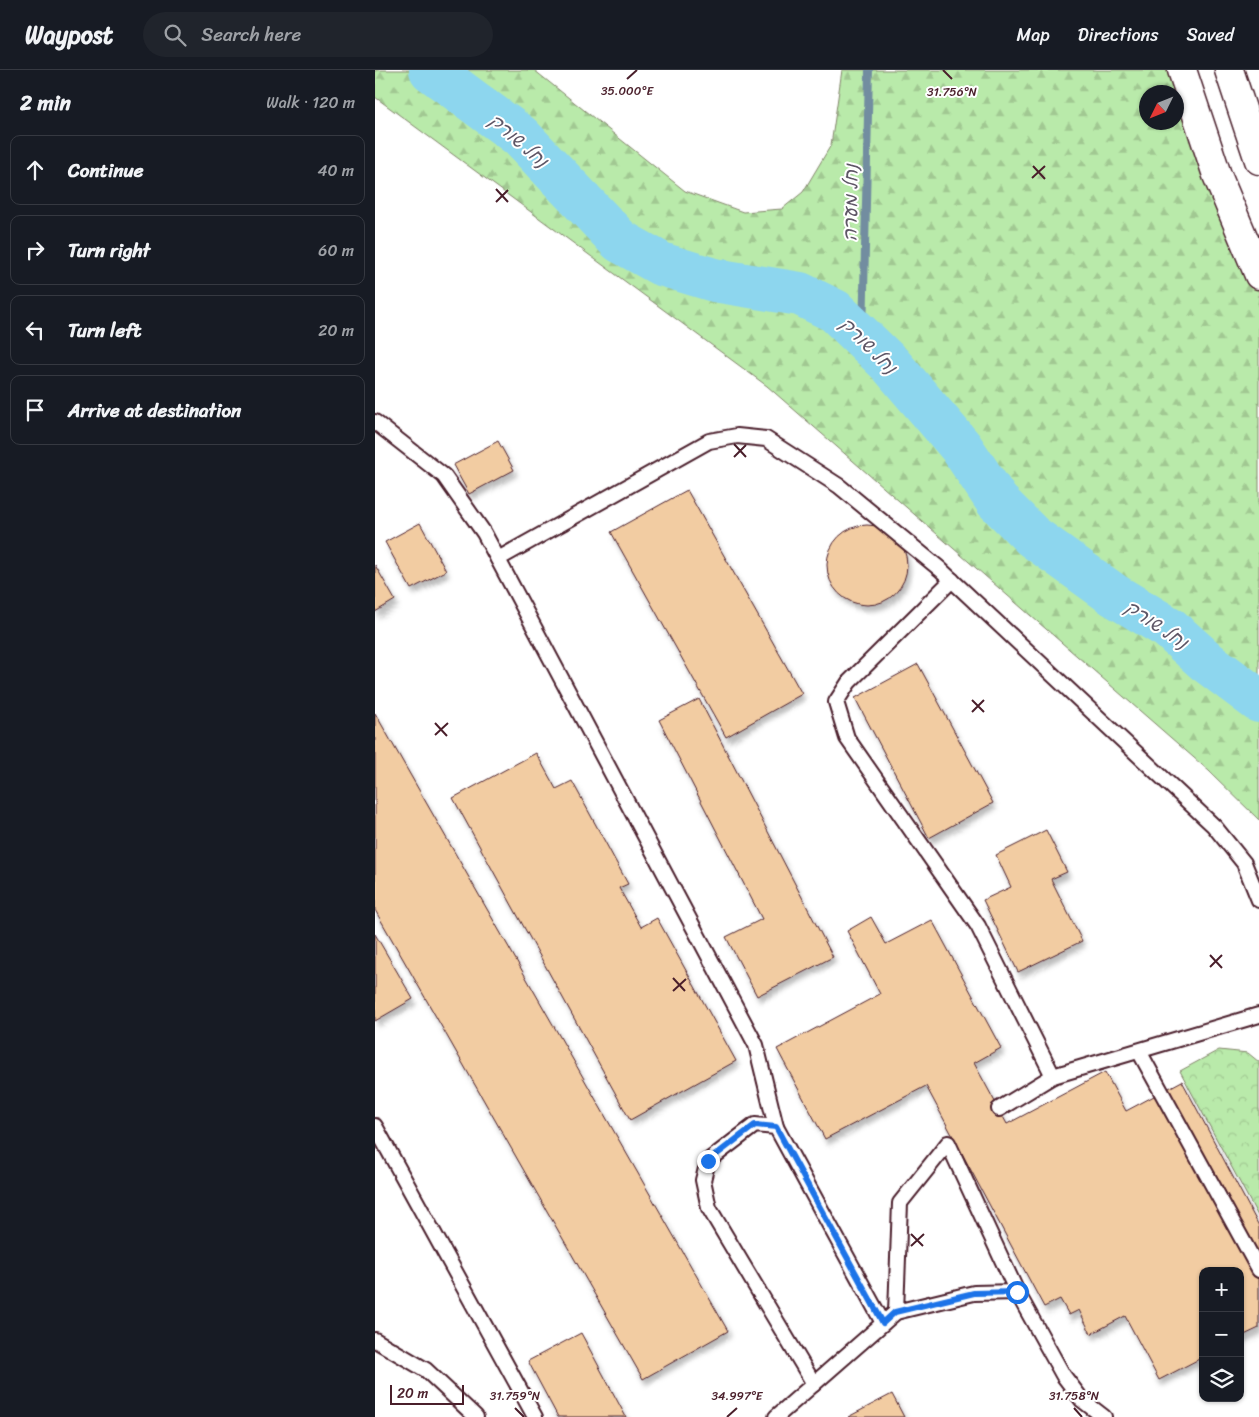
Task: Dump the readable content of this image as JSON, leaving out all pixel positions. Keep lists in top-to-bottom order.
{
  "water": ["נחל שורק", "נחל מערה"],
  "scale_bar": "20 m",
  "north": "bottom left",
  "page": {
    "header": "Waypost",
    "search": "Search here",
    "nav": ["Map", "Directions", "Saved"],
    "heading": ["2 min", "Walk · 120 m"],
    "list": [
      ["Continue", "40 m"],
      ["Turn right", "60 m"],
      ["Turn left", "20 m"],
      "Arrive at destination"
    ],
    "map_buttons": ["+", "−"],
    "scale": "20 m"
  },
  "coordinates": [
    "35.000°E",
    "31.756°N",
    "31.759°N",
    "31.758°N",
    "34.997°E"
  ]
}
